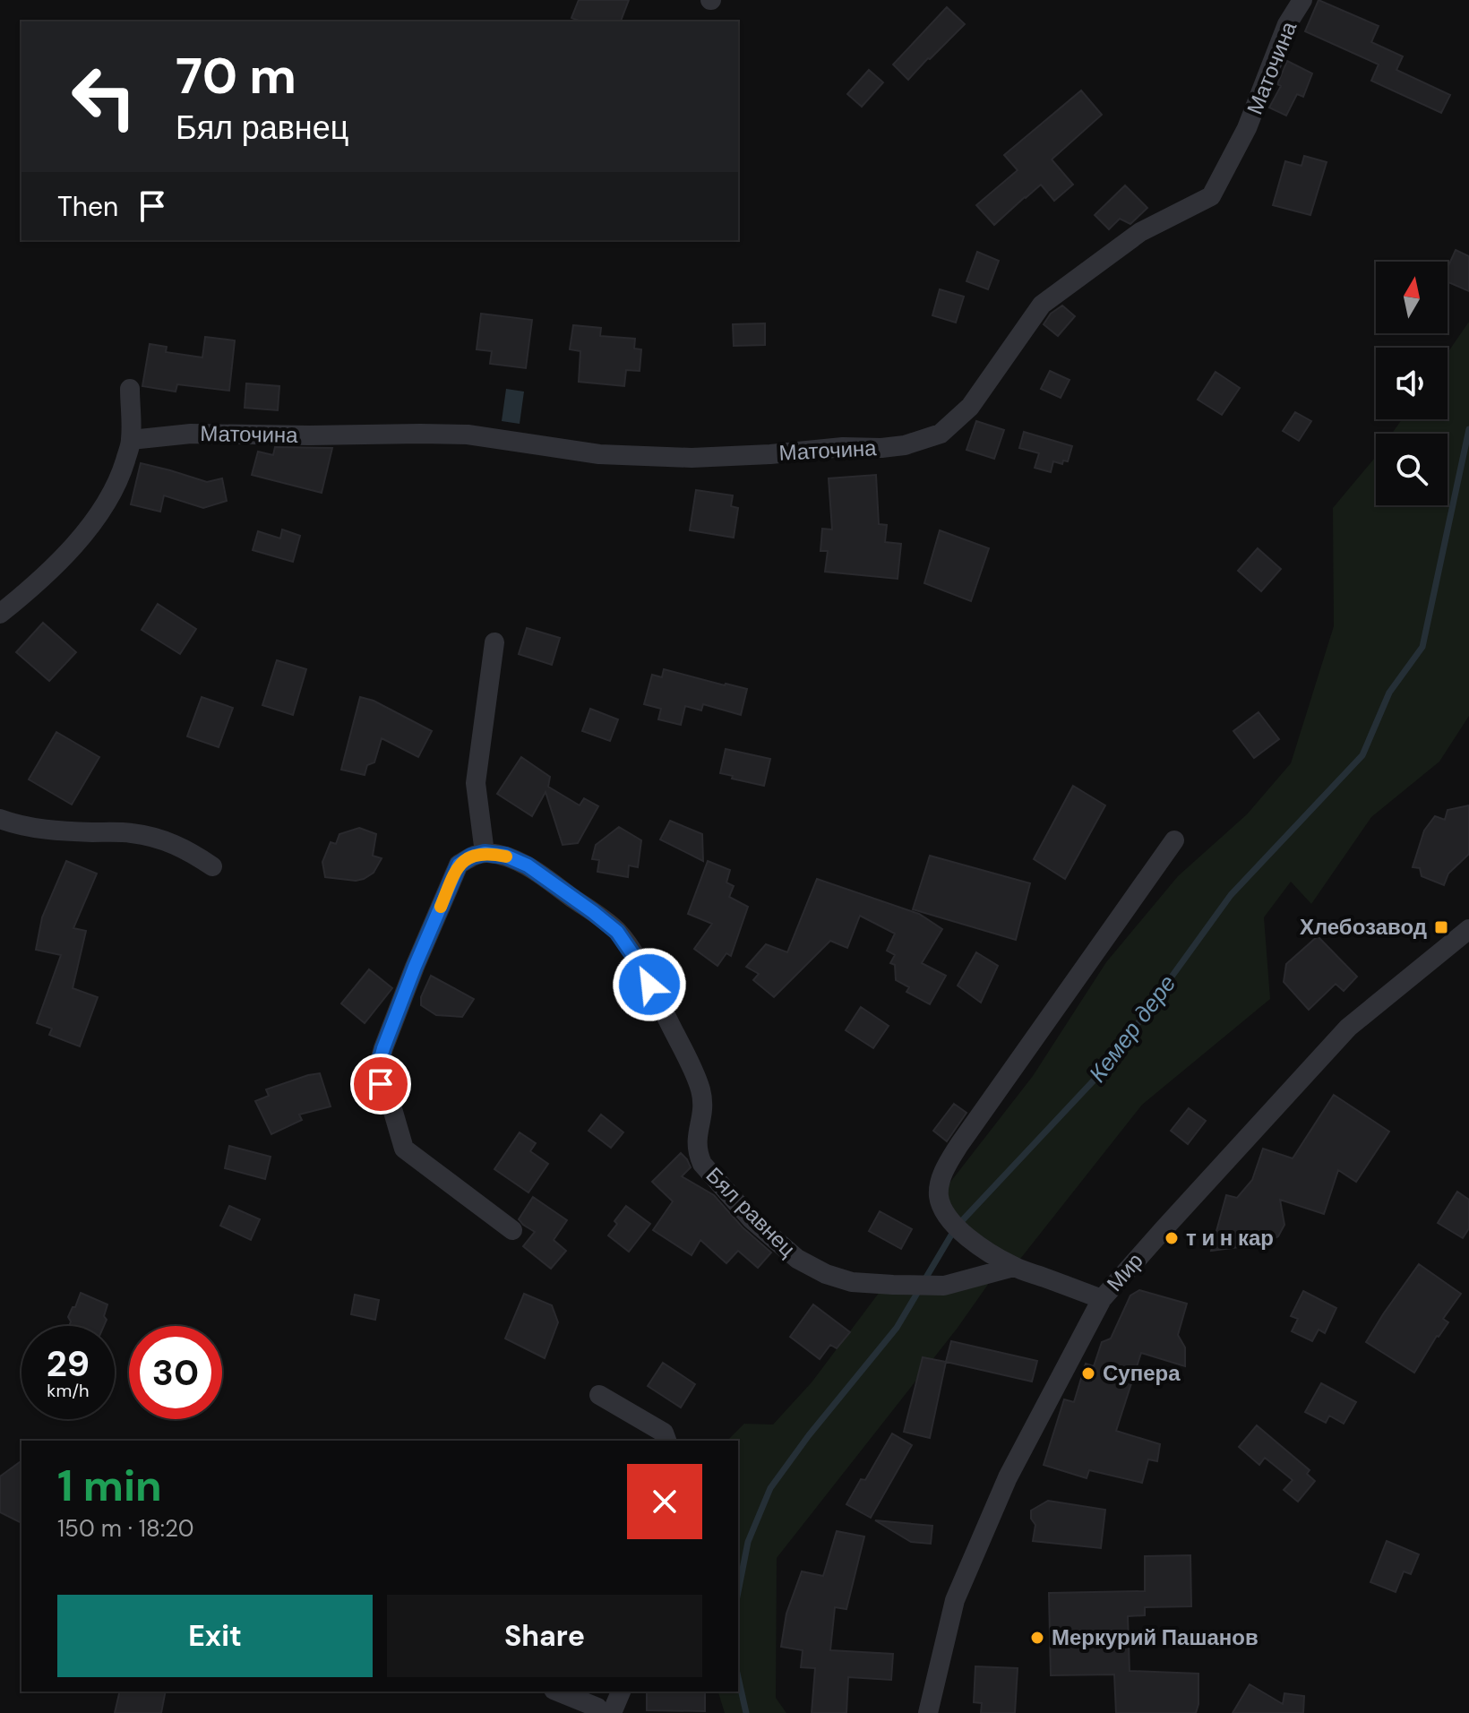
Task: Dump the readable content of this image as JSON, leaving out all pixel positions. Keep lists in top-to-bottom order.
{
  "streets": {
    "street": ["Маточина", "Бял равнец", "Мир"]
  },
  "water": ["Кемер дере"],
  "places": {
    "transit": ["Хлебозавод"],
    "other": ["т и н кар", "Супера", "Меркурий Пашанов"]
  },
  "north": "top",
  "page": {
    "turn": ["70 m", "Бял равнец"],
    "then": "Then",
    "speed": "29 km/h",
    "limit": "30",
    "heading": ["1 min", "150 m · 18:20"],
    "buttons": ["Exit", "Share"]
  }
}
